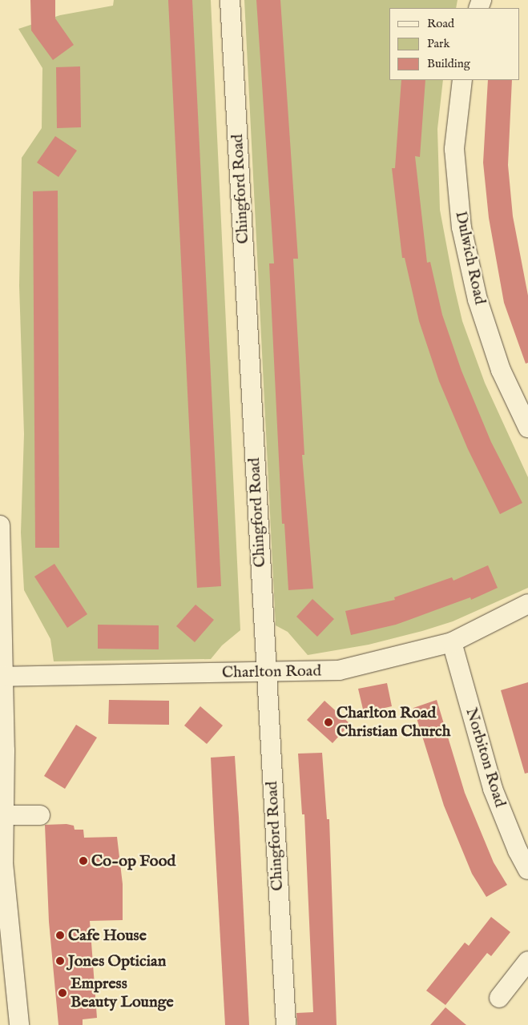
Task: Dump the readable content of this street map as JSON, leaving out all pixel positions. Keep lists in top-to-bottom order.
{
  "streets": {
    "street": [
      "Chingford Road",
      "Dulwich Road",
      "Charlton Road",
      "Norbiton Road"
    ]
  },
  "crossings": [
    ["Chingford Road", "Charlton Road"],
    ["Charlton Road", "Norbiton Road"]
  ],
  "places": [
    "Charlton Road Christian Church",
    "Co-op Food",
    "Cafe House",
    "Jones Optician",
    "Empress Beauty Lounge"
  ],
  "legend": ["Road", "Park", "Building"]
}
